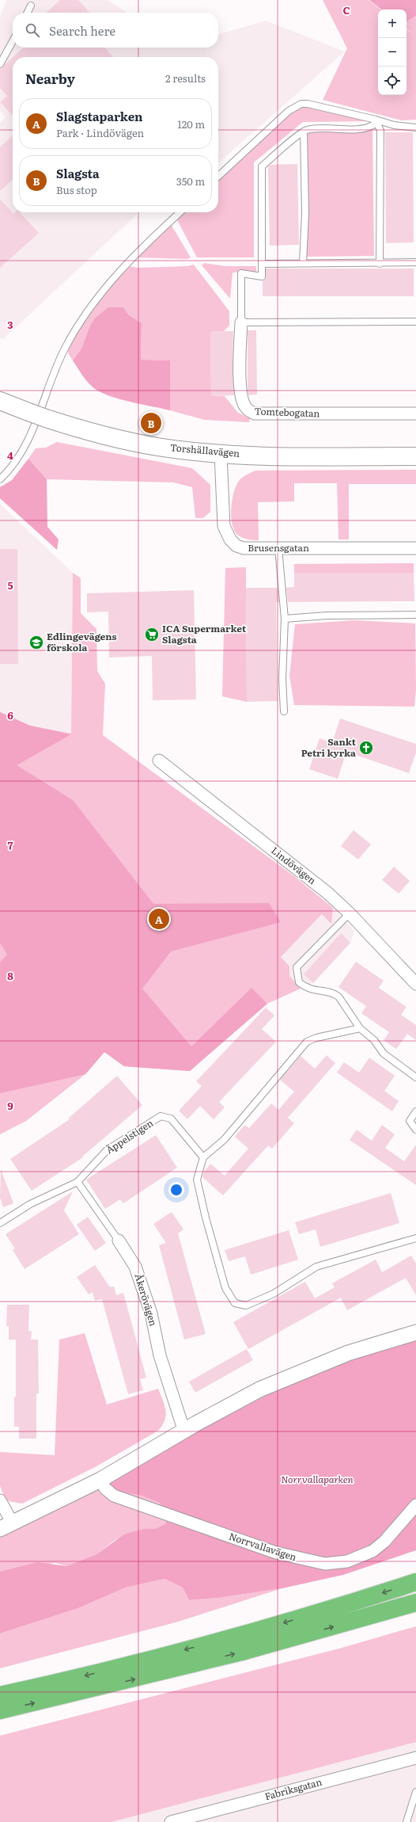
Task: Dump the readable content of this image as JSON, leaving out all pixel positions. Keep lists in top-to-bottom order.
{
  "streets": {
    "main road": ["Torshällavägen"],
    "street": [
      "Tomtebogatan",
      "Brusensgatan",
      "Lindövägen",
      "Åkerövägen",
      "Norrvallavägen",
      "Fabriksgatan"
    ],
    "lane": ["Äppelstigen"]
  },
  "crossings": [
    ["Torshällavägen", "Brusensgatan"],
    ["Äppelstigen", "Åkerövägen"]
  ],
  "parks": ["Norrvallaparken"],
  "places": {
    "supermarket": ["ICA Supermarket Slagsta"],
    "school or university": ["Edlingevägens förskola"],
    "church": ["Sankt Petri kyrka"]
  },
  "page": {
    "map_buttons": ["+", "−"],
    "search": "Search here",
    "heading": ["Nearby", "2 results"],
    "list": [
      {
        "mark": "A",
        "name": "Slagstaparken",
        "note": "Park · Lindövägen",
        "value": "120 m"
      },
      {
        "mark": "B",
        "name": "Slagsta",
        "note": "Bus stop",
        "value": "350 m"
      }
    ],
    "pins": ["B", "A"]
  },
  "grid": {
    "columns": ["C"],
    "rows": [
      "3",
      "4",
      "5",
      "6",
      "7",
      "8",
      "9"
    ]
  }
}
